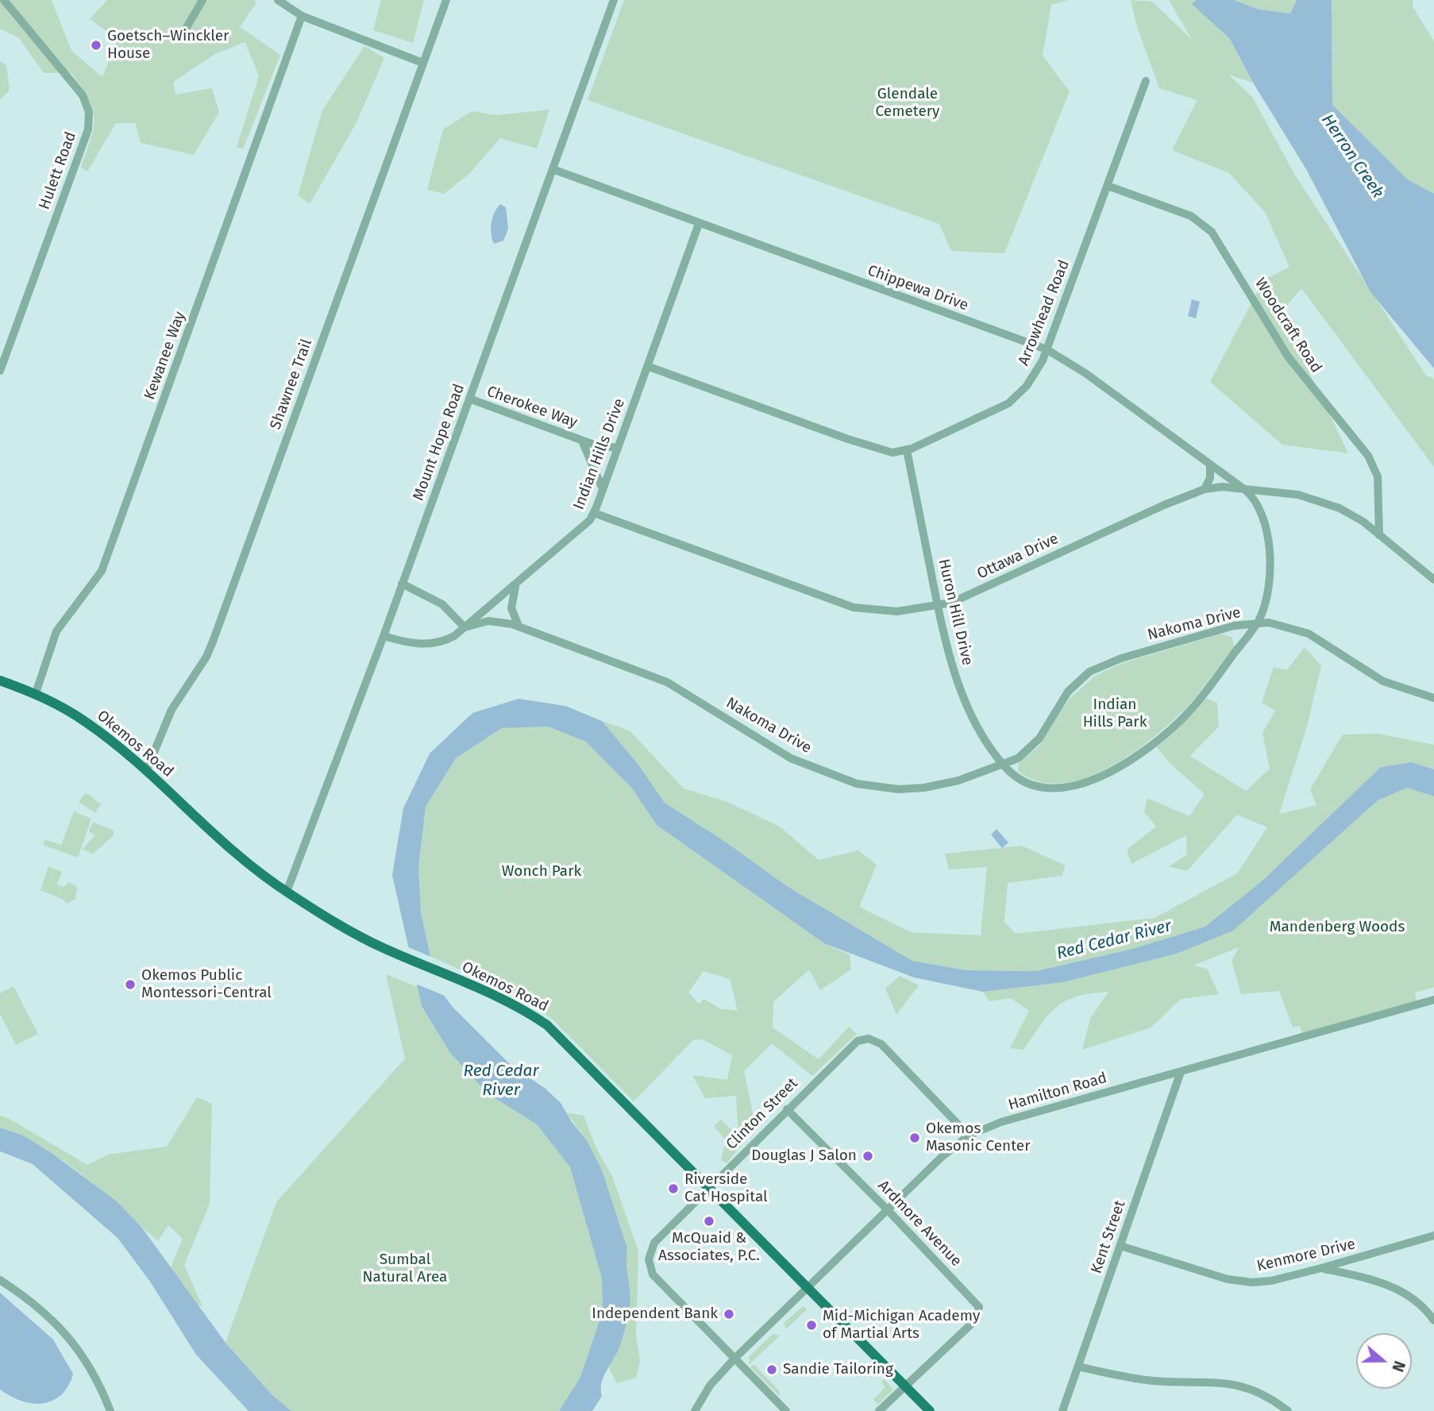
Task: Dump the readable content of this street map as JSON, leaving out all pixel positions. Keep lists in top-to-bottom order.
{
  "streets": {
    "main road": ["Okemos Road"],
    "street": [
      "Hulett Road",
      "Chippewa Drive",
      "Arrowhead Road",
      "Woodcraft Road",
      "Kewanee Way",
      "Shawnee Trail",
      "Cherokee Way",
      "Mount Hope Road",
      "Indian Hills Drive",
      "Ottawa Drive",
      "Huron Hill Drive",
      "Nakoma Drive",
      "Hamilton Road",
      "Clinton Street",
      "Ardmore Avenue",
      "Kent Street",
      "Kenmore Drive"
    ]
  },
  "crossings": [
    ["Chippewa Drive", "Arrowhead Road"],
    ["Chippewa Drive", "Mount Hope Road"],
    ["Chippewa Drive", "Indian Hills Drive"],
    ["Chippewa Drive", "Ottawa Drive"],
    ["Chippewa Drive", "Huron Hill Drive"],
    ["Arrowhead Road", "Woodcraft Road"],
    ["Arrowhead Road", "Indian Hills Drive"],
    ["Arrowhead Road", "Huron Hill Drive"],
    ["Woodcraft Road", "Ottawa Drive"],
    ["Kewanee Way", "Okemos Road"],
    ["Shawnee Trail", "Okemos Road"],
    ["Cherokee Way", "Mount Hope Road"],
    ["Cherokee Way", "Indian Hills Drive"],
    ["Mount Hope Road", "Indian Hills Drive"],
    ["Mount Hope Road", "Okemos Road"],
    ["Indian Hills Drive", "Ottawa Drive"],
    ["Indian Hills Drive", "Nakoma Drive"],
    ["Ottawa Drive", "Huron Hill Drive"],
    ["Huron Hill Drive", "Nakoma Drive"],
    ["Okemos Road", "Hamilton Road"],
    ["Okemos Road", "Clinton Street"],
    ["Okemos Road", "Ardmore Avenue"],
    ["Hamilton Road", "Clinton Street"],
    ["Hamilton Road", "Ardmore Avenue"],
    ["Hamilton Road", "Kent Street"],
    ["Clinton Street", "Ardmore Avenue"],
    ["Kent Street", "Kenmore Drive"]
  ],
  "water": ["Herron Creek", "Red Cedar River"],
  "parks": [
    "Glendale Cemetery",
    "Indian Hills Park",
    "Wonch Park",
    "Mandenberg Woods",
    "Sumbal Natural Area"
  ],
  "places": [
    "Goetsch–Winckler House",
    "Okemos Public Montessori-Central",
    "Okemos Masonic Center",
    "Douglas J Salon",
    "Riverside Cat Hospital",
    "McQuaid & Associates, P.C.",
    "Independent Bank",
    "Mid-Michigan Academy of Martial Arts",
    "Sandie Tailoring"
  ],
  "north": "right"
}
